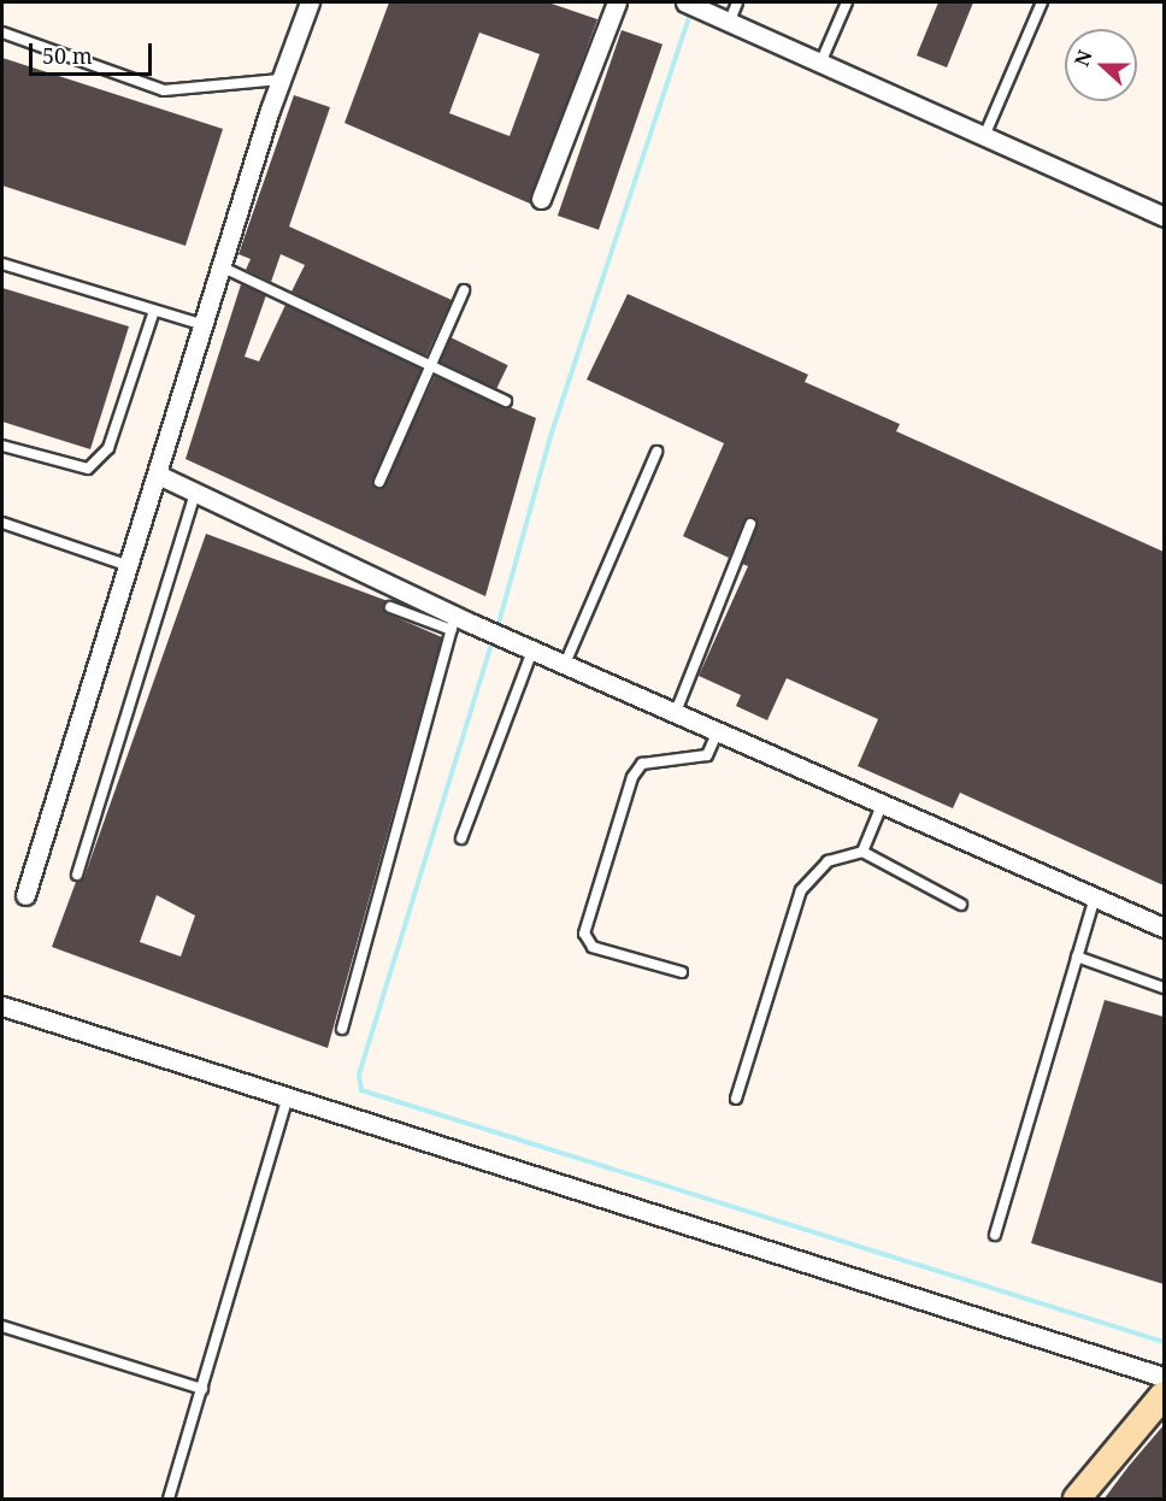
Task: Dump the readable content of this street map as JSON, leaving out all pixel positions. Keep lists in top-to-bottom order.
{
  "scale_bar": "50 m",
  "north": "left"
}
